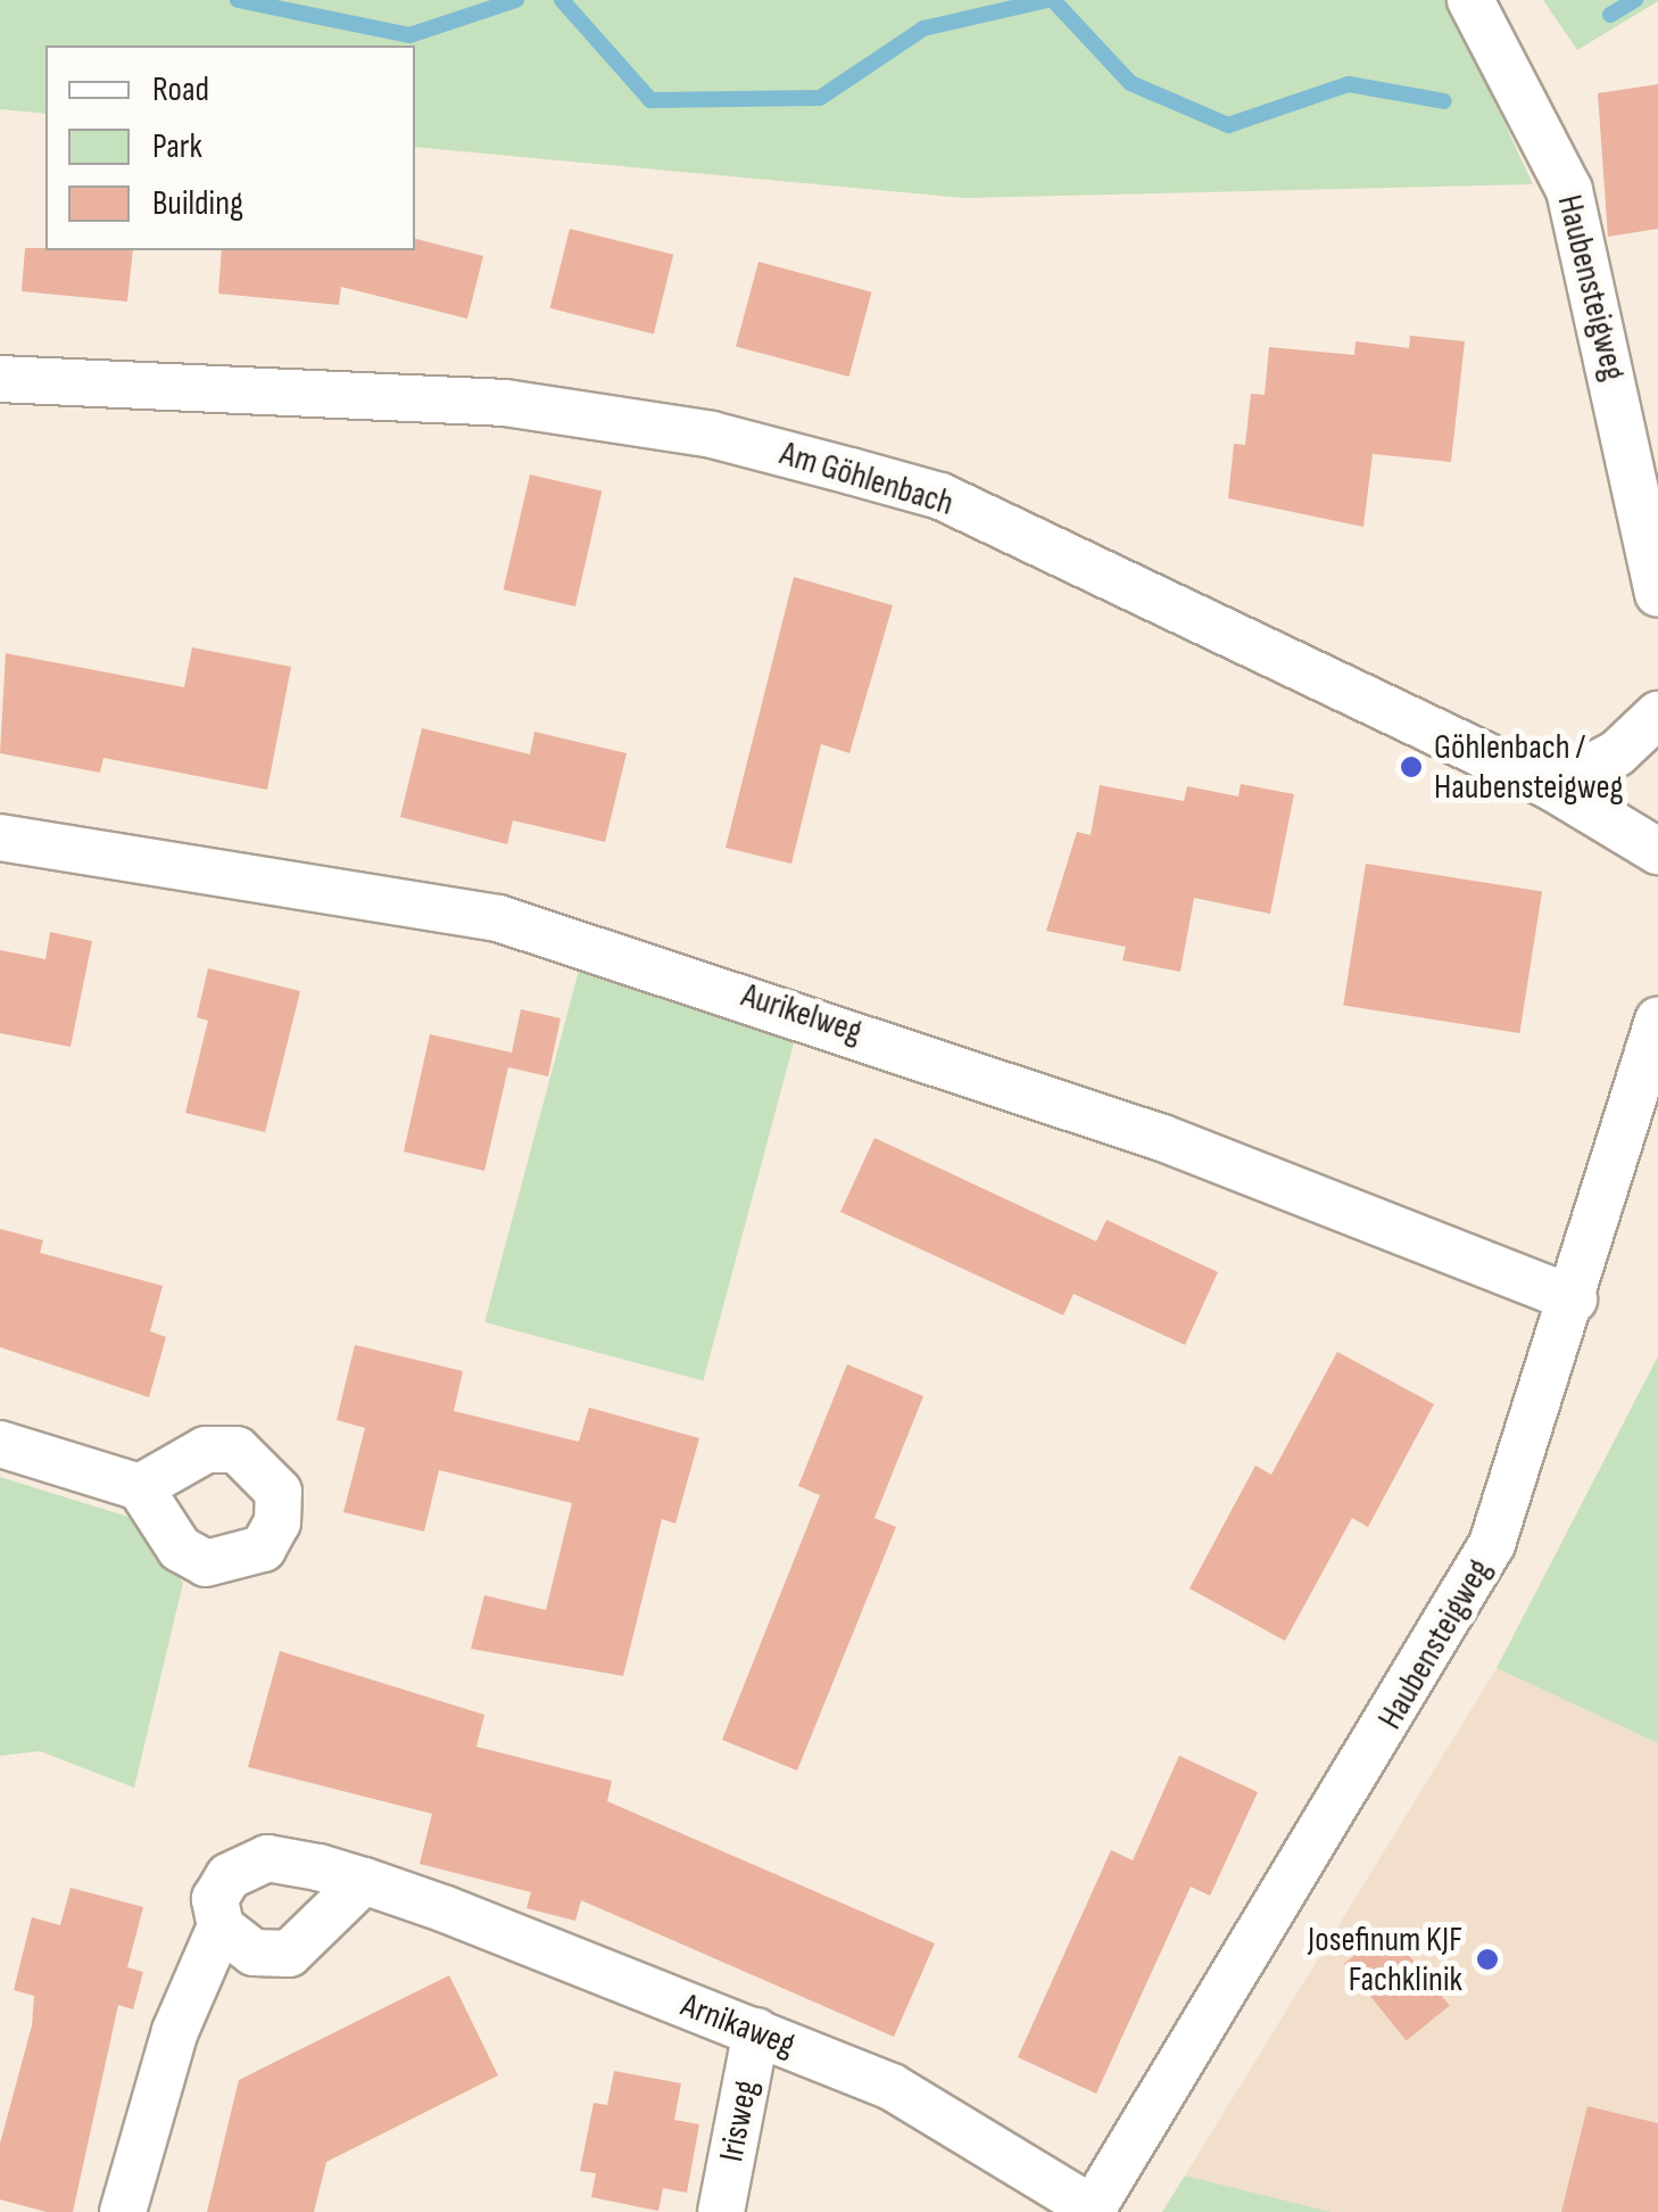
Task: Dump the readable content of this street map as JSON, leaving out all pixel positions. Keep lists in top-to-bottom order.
{
  "streets": {
    "street": [
      "Haubensteigweg",
      "Am Göhlenbach",
      "Aurikelweg",
      "Arnikaweg",
      "Irisweg"
    ]
  },
  "crossings": [
    ["Haubensteigweg", "Aurikelweg"],
    ["Haubensteigweg", "Arnikaweg"],
    ["Arnikaweg", "Irisweg"]
  ],
  "places": ["Göhlenbach / Haubensteigweg", "Josefinum KJF Fachklinik"],
  "legend": ["Road", "Park", "Building"]
}
